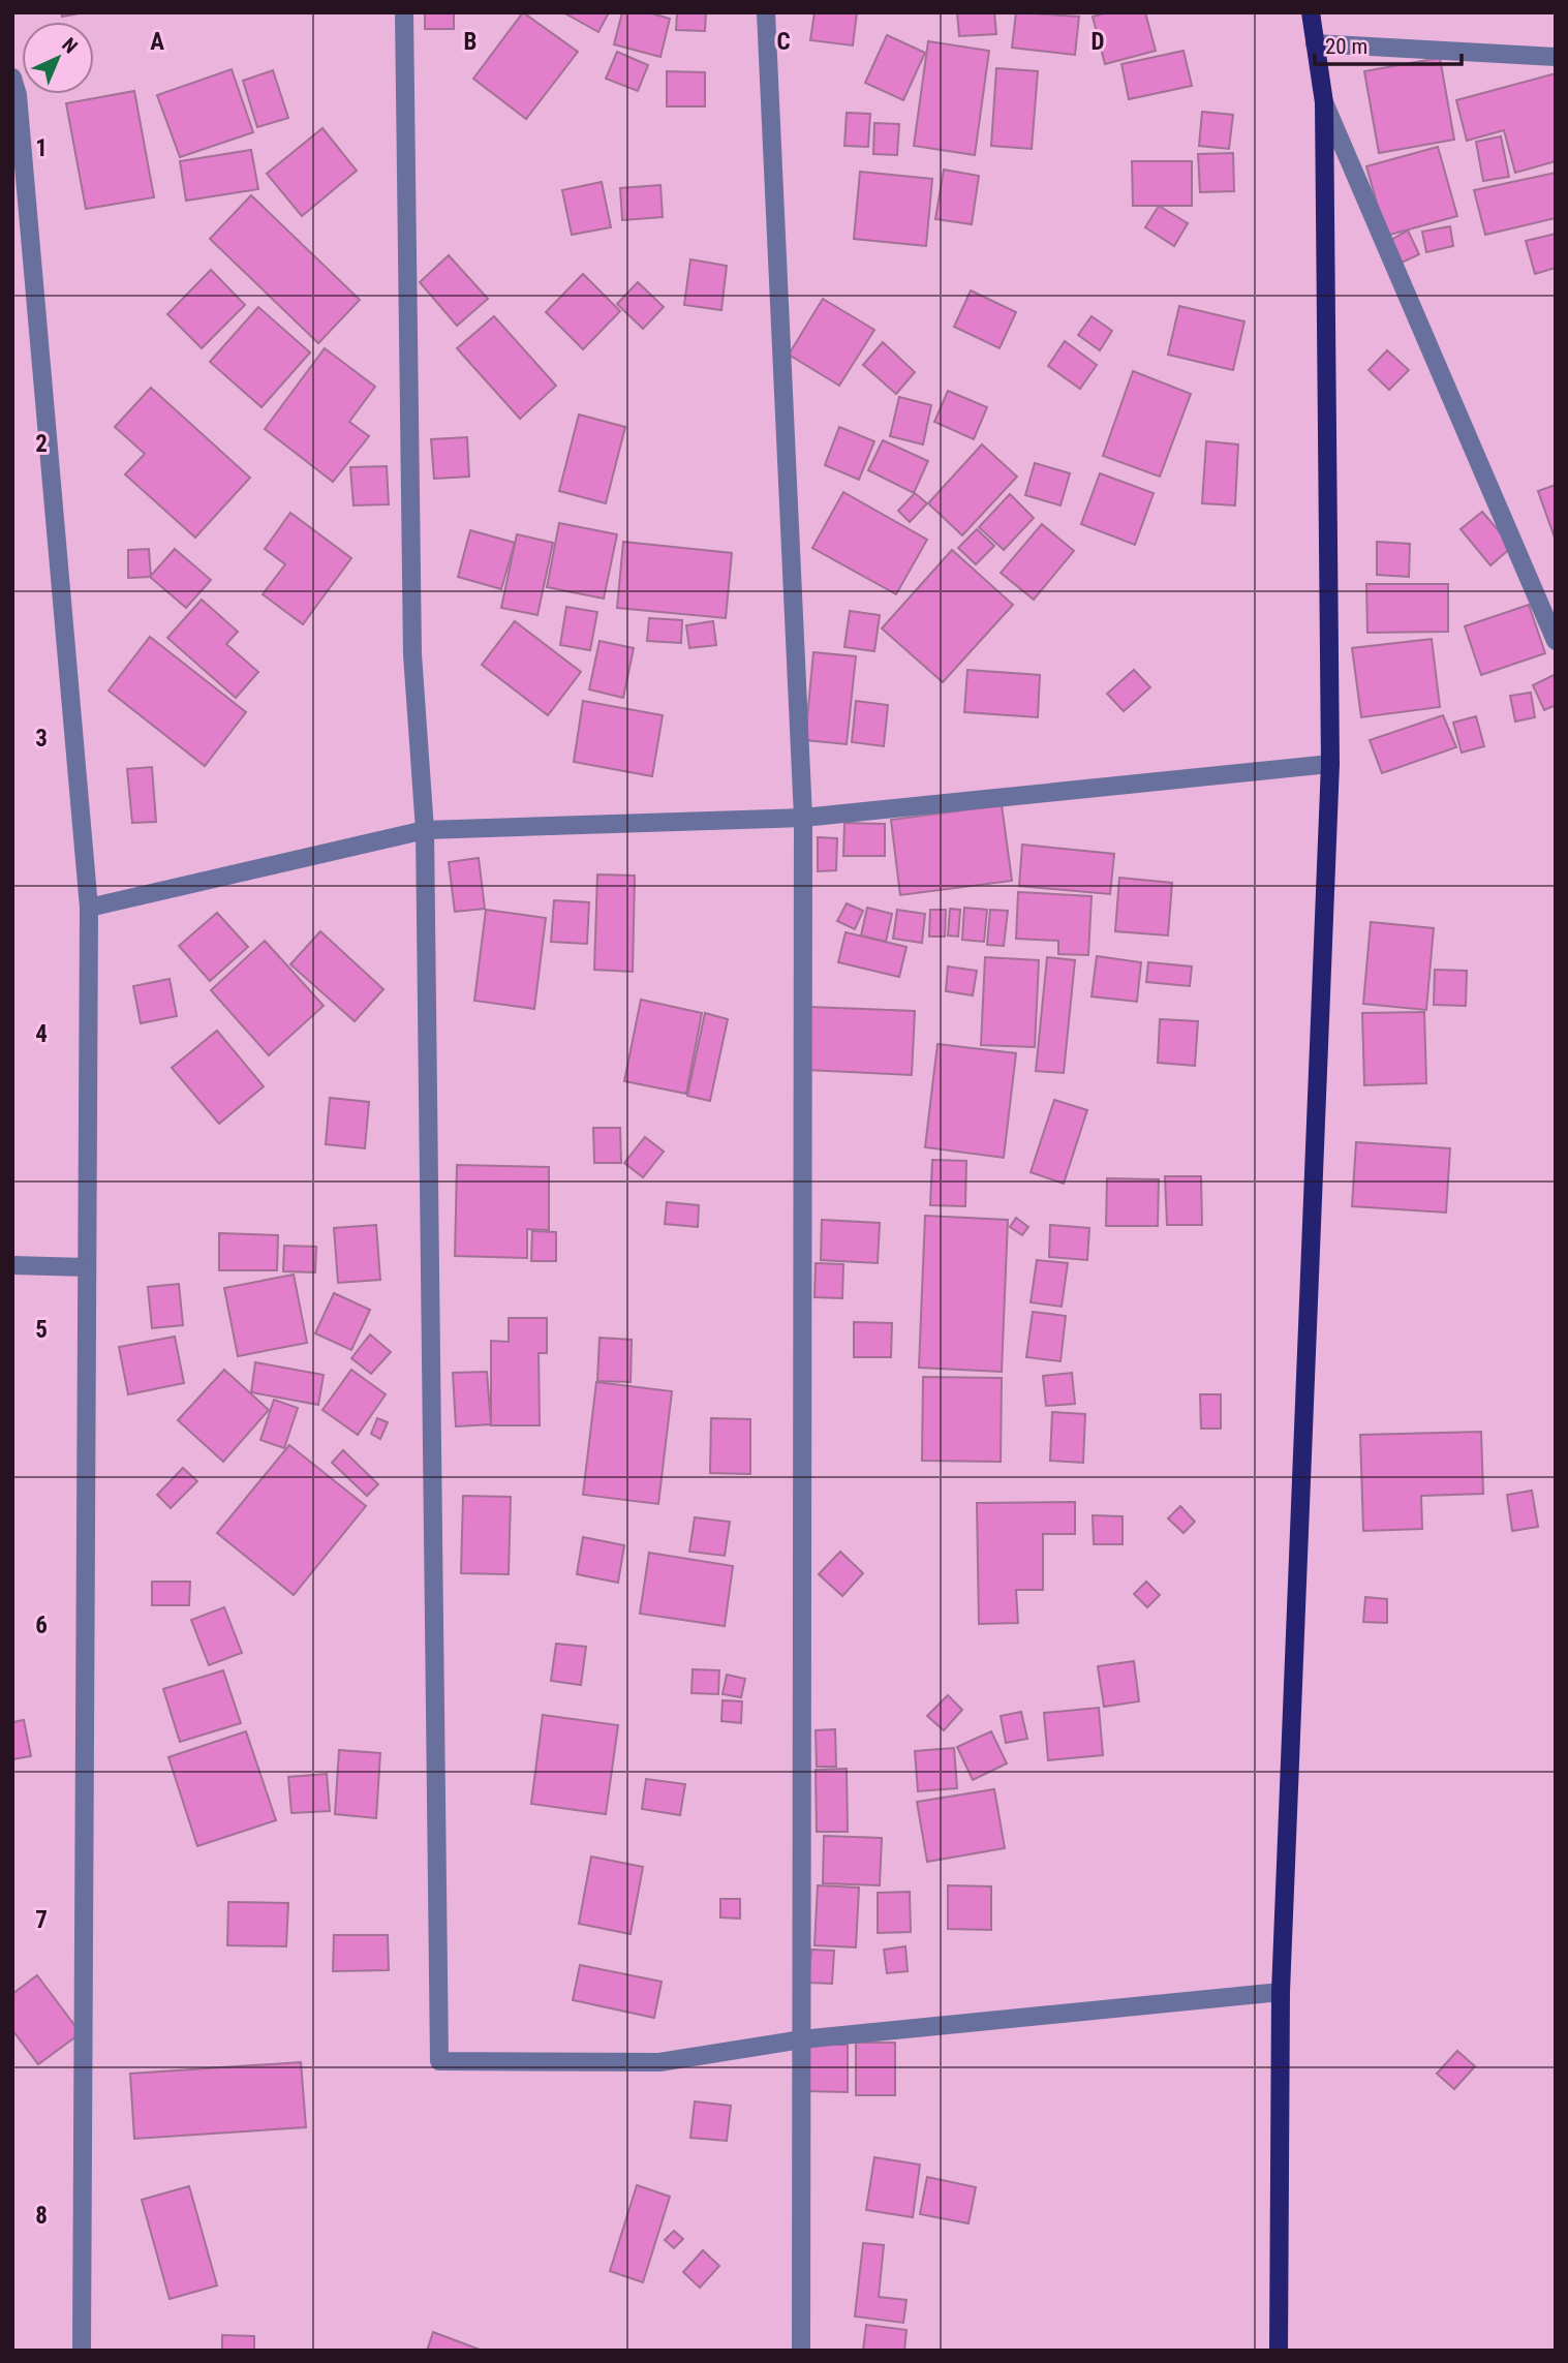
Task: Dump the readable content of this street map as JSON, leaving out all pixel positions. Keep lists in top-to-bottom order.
{
  "scale_bar": "20 m",
  "north": "top right",
  "grid": {
    "columns": [
      "A",
      "B",
      "C",
      "D"
    ],
    "rows": [
      "1",
      "2",
      "3",
      "4",
      "5",
      "6",
      "7",
      "8"
    ]
  }
}
